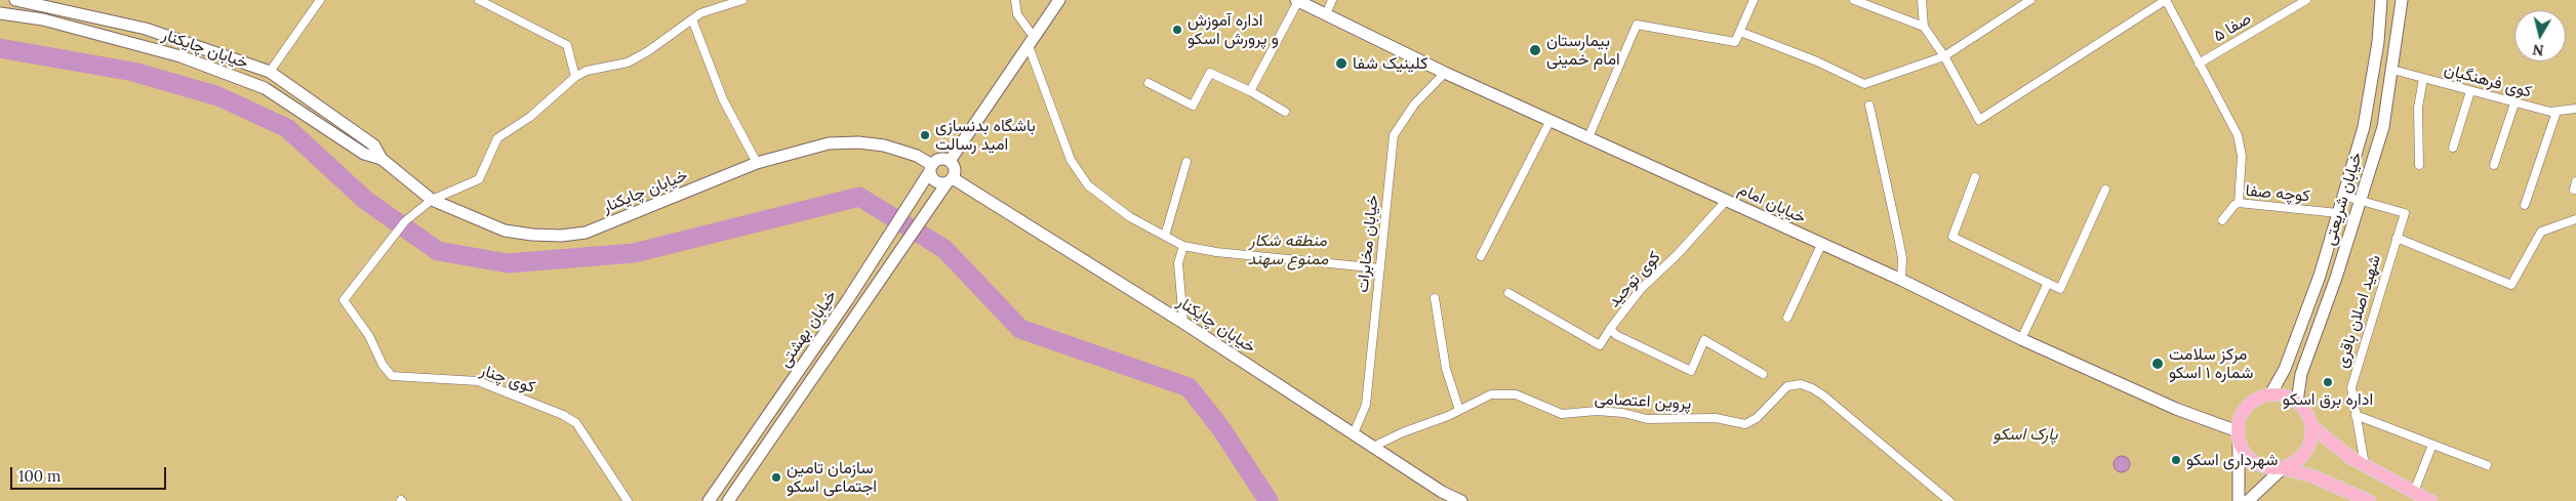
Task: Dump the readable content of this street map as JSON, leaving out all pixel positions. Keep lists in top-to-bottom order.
{
  "streets": {
    "main road": [
      "خیابان چایکنار",
      "خیابان شریعتی",
      "خیابان امام",
      "خیابان بهشتی"
    ],
    "street": [
      "صفا ۵",
      "کوی فرهنگیان",
      "کوچه صفا",
      "خیابان مخابرات",
      "کوی توحید",
      "شهید اصلان باقری",
      "کوی چنار",
      "پروین اعتصامی"
    ]
  },
  "crossings": [
    ["خیابان چایکنار", "خیابان مخابرات"],
    ["خیابان چایکنار", "خیابان بهشتی"],
    ["خیابان چایکنار", "کوی چنار"],
    ["خیابان چایکنار", "پروین اعتصامی"],
    ["کوی فرهنگیان", "خیابان شریعتی"],
    ["کوچه صفا", "خیابان شریعتی"],
    ["خیابان شریعتی", "خیابان امام"],
    ["خیابان شریعتی", "شهید اصلان باقری"],
    ["خیابان امام", "خیابان مخابرات"],
    ["خیابان امام", "کوی توحید"]
  ],
  "parks": ["منطقه شکار ممنوع سهند", "پارک اسکو"],
  "places": [
    "اداره آموزش و پرورش اسکو",
    "بیمارستان امام خمینی",
    "کلینیک شفا",
    "باشگاه بدنسازی امید رسالت",
    "مرکز سلامت شماره ۱ اسکو",
    "اداره برق اسکو",
    "شهرداری اسکو",
    "سازمان تامین اجتماعی اسکو"
  ],
  "scale_bar": "100 m",
  "north": "bottom"
}
